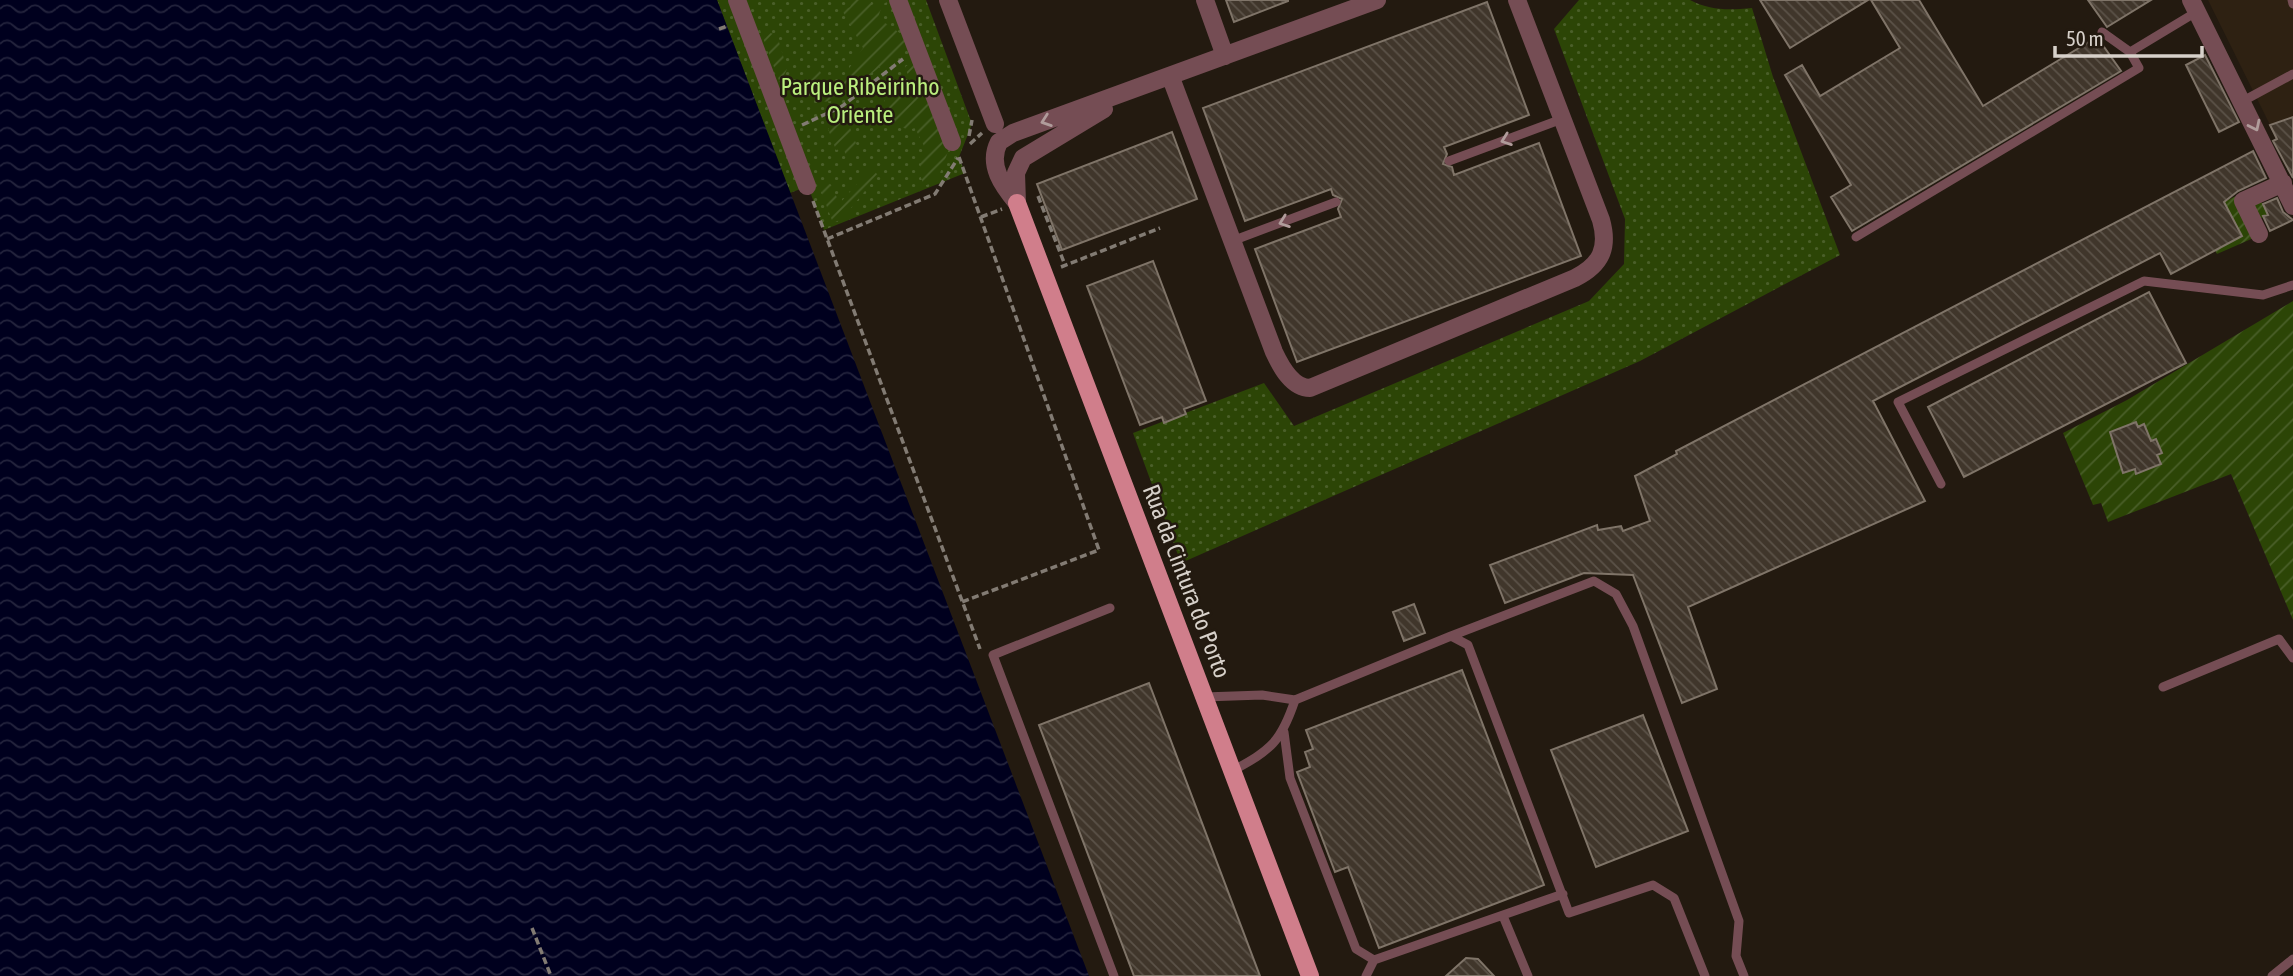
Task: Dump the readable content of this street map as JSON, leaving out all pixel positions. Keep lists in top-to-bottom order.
{
  "streets": {
    "main road": ["Rua da Cintura do Porto"]
  },
  "parks": ["Parque Ribeirinho Oriente"],
  "scale_bar": "50 m"
}
